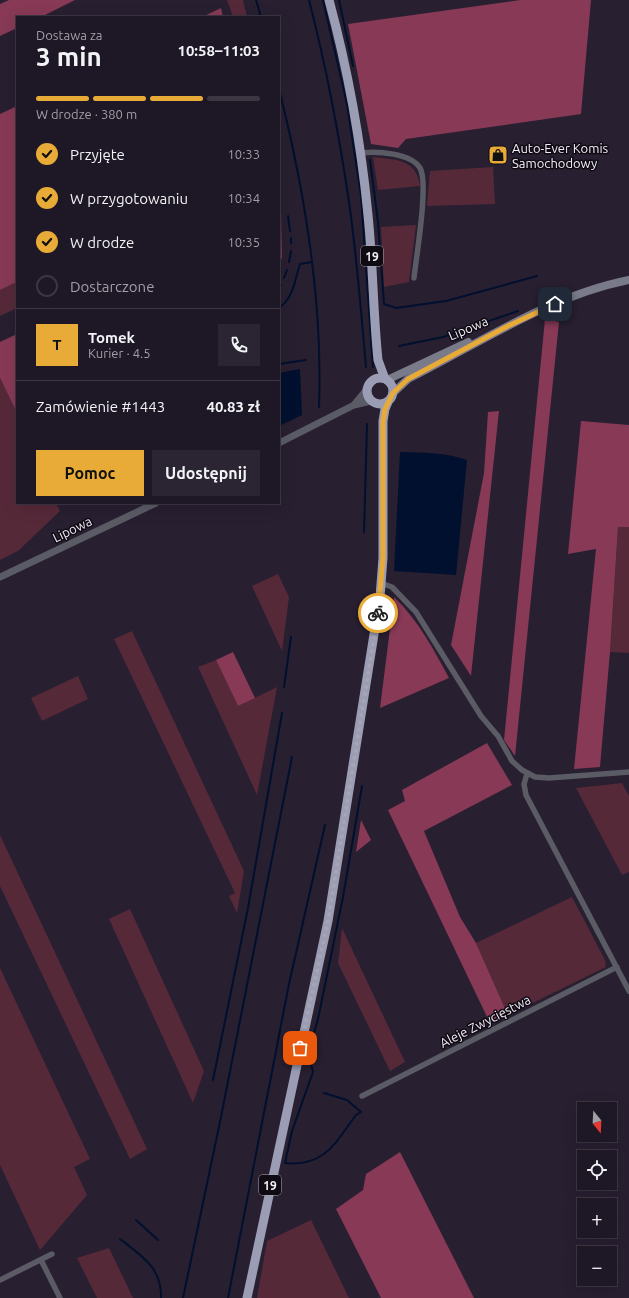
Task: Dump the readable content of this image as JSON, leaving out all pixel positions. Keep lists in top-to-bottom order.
{
  "streets": {
    "highway": ["19", "Lipowa"],
    "street": ["Aleje Zwycięstwa"]
  },
  "crossings": [
    ["19", "Lipowa"]
  ],
  "places": {
    "shop": ["Auto-Ever Komis Samochodowy"]
  },
  "north": "bottom",
  "page": {
    "heading": ["3 min", "Dostawa za", "10:58–11:03"],
    "panel": [
      "Tomek",
      "Kurier · 4.5",
      "Zamówienie #1443",
      "40.83 zł"
    ],
    "bar": "W drodze · 380 m",
    "list": [
      ["Przyjęte", "10:33"],
      ["W przygotowaniu", "10:34"],
      ["W drodze", "10:35"],
      "Dostarczone"
    ],
    "round": "T",
    "buttons": ["Pomoc", "Udostępnij"],
    "map_buttons": ["+", "−"]
  }
}
